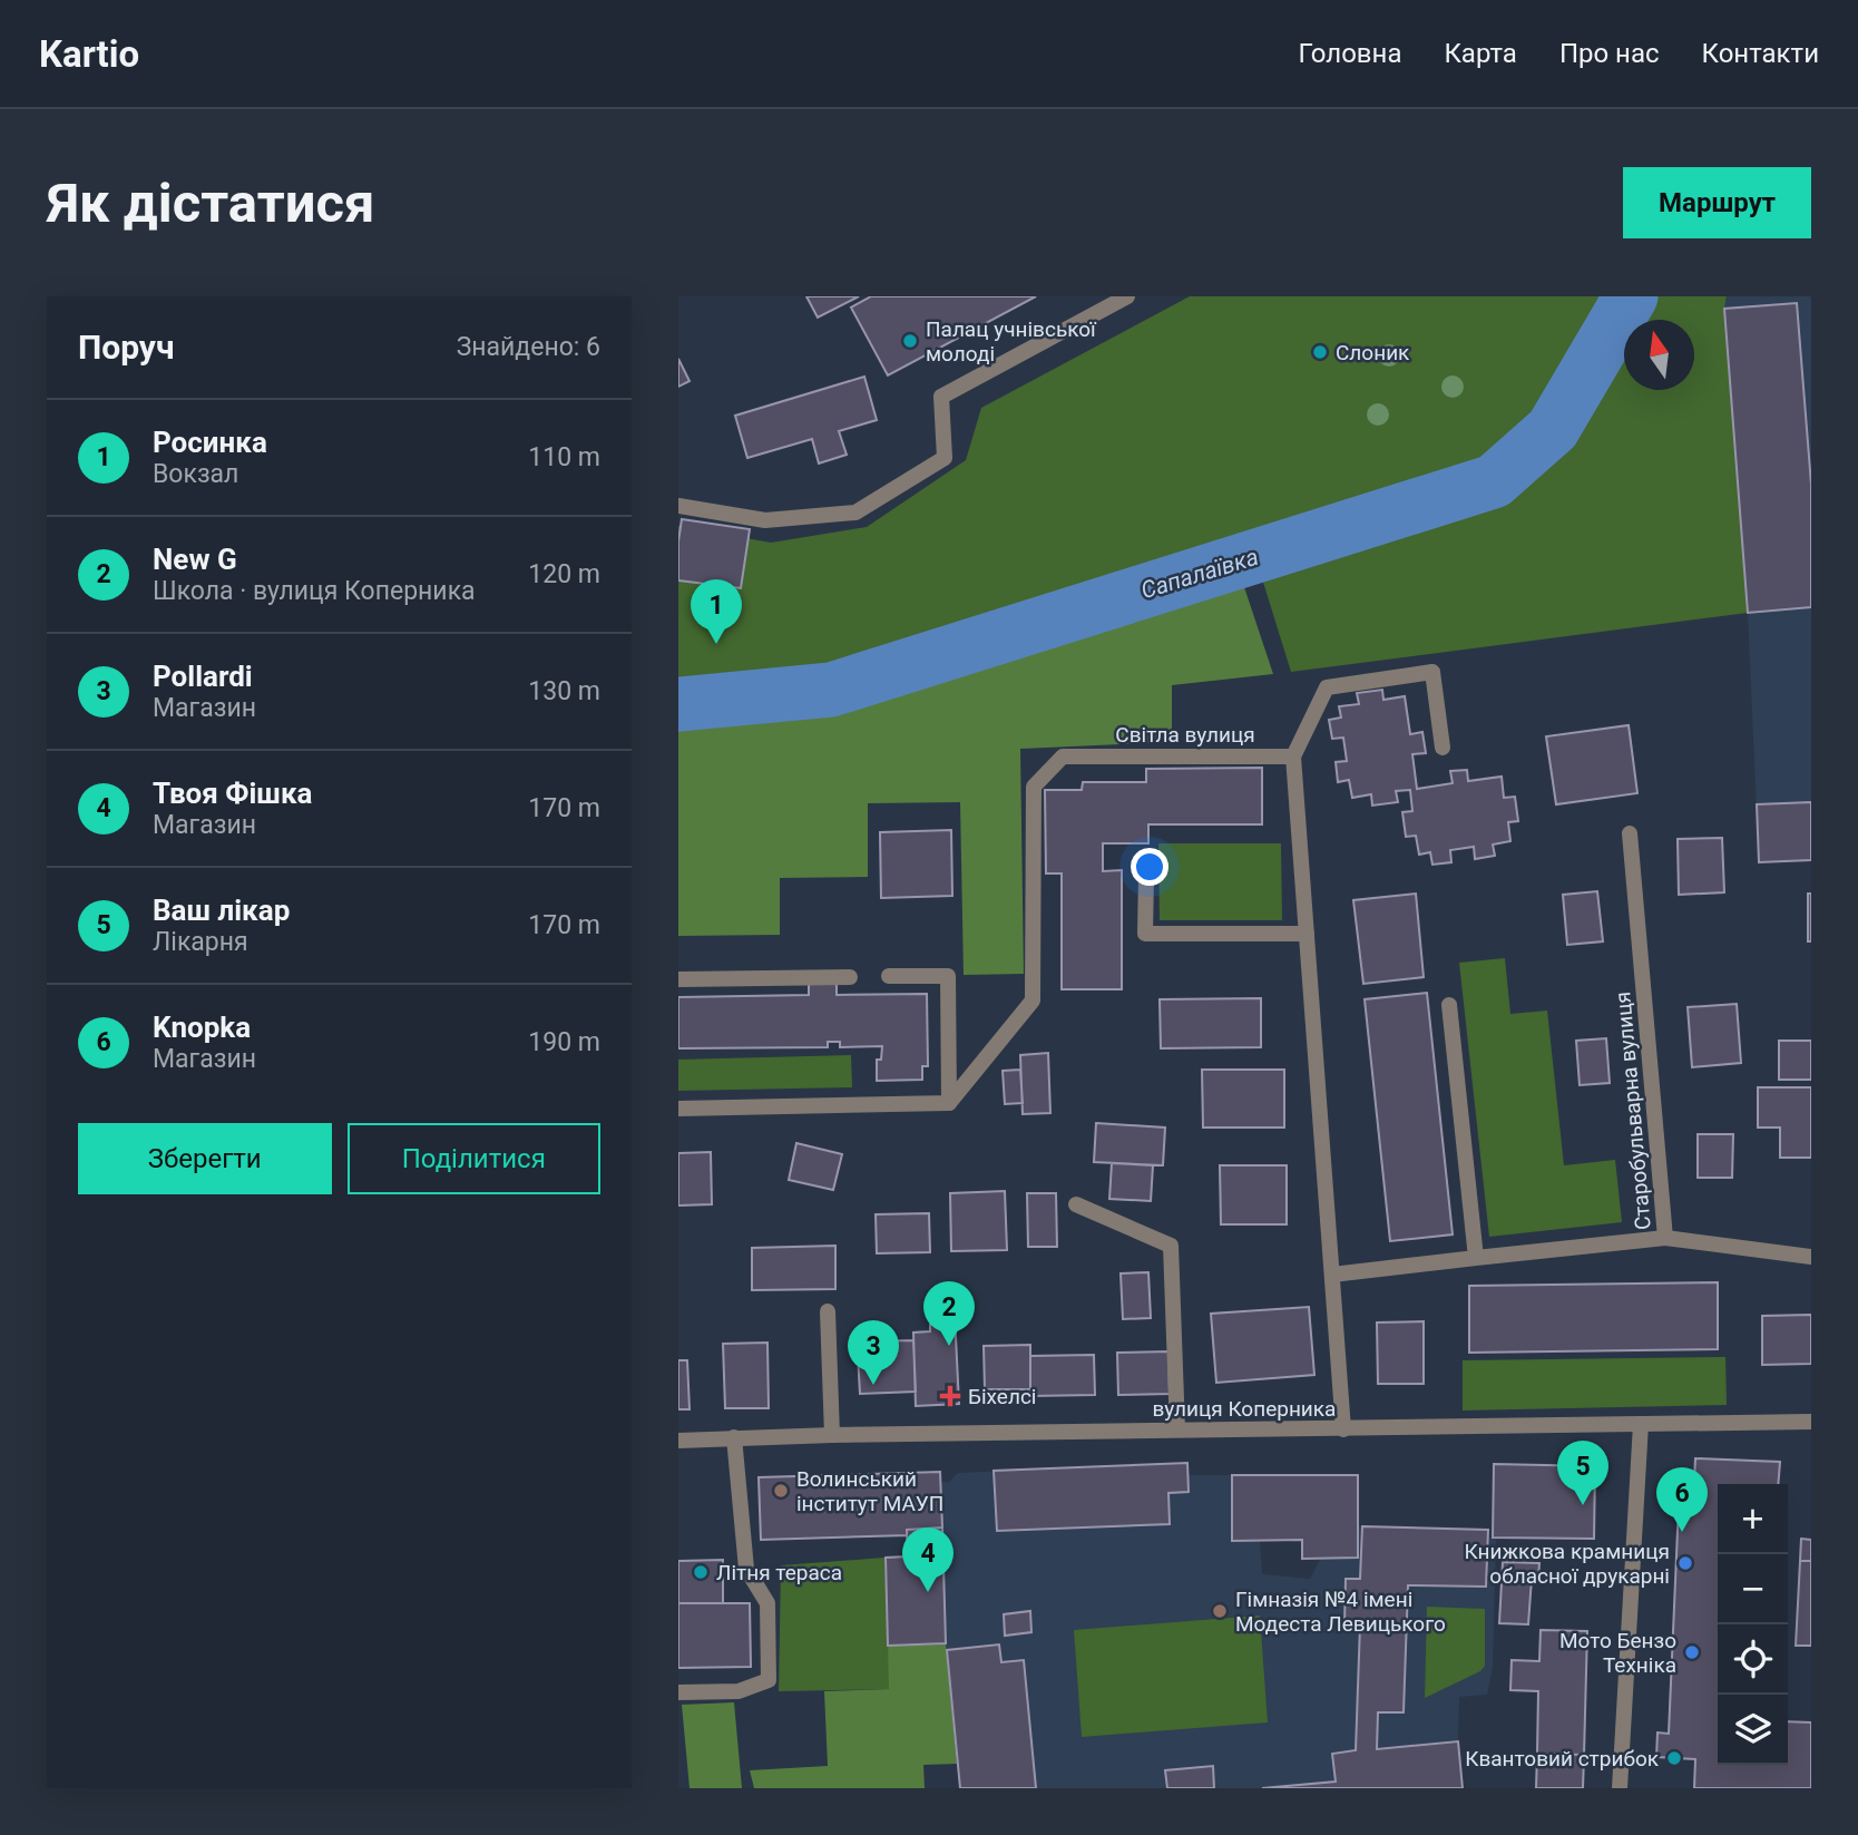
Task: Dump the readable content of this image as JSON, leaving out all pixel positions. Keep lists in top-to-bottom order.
{
  "streets": {
    "street": ["Світла вулиця", "Старобульварна вулиця", "вулиця Коперника"]
  },
  "water": ["Сапалаївка"],
  "places": {
    "other": [
      "Палац учнівської молоді",
      "Слоник",
      "Волинський інститут МАУП",
      "Книжкова крамниця обласної друкарні",
      "Літня тераса",
      "Гімназія №4 імені Модеста Левицького",
      "Мото Бензо Техніка",
      "Квантовий стрибок"
    ],
    "health": ["Біхелсі"]
  },
  "north": "top",
  "page": {
    "header": "Kartio",
    "nav": [
      "Головна",
      "Карта",
      "Про нас",
      "Контакти"
    ],
    "buttons": [
      "Маршрут",
      ["Зберегти", "Поділитися"]
    ],
    "title": "Як дістатися",
    "heading": ["Поруч", "Знайдено: 6"],
    "list": [
      {
        "mark": "1",
        "name": "Росинка",
        "note": "Вокзал",
        "value": "110 m"
      },
      {
        "mark": "2",
        "name": "New G",
        "note": "Школа · вулиця Коперника",
        "value": "120 m"
      },
      {
        "mark": "3",
        "name": "Pollardi",
        "note": "Магазин",
        "value": "130 m"
      },
      {
        "mark": "4",
        "name": "Твоя Фішка",
        "note": "Магазин",
        "value": "170 m"
      },
      {
        "mark": "5",
        "name": "Ваш лікар",
        "note": "Лікарня",
        "value": "170 m"
      },
      {
        "mark": "6",
        "name": "Knopka",
        "note": "Магазин",
        "value": "190 m"
      }
    ],
    "pins": [
      "1",
      "2",
      "3",
      "5",
      "6",
      "4"
    ],
    "map_buttons": ["+", "−"]
  }
}
